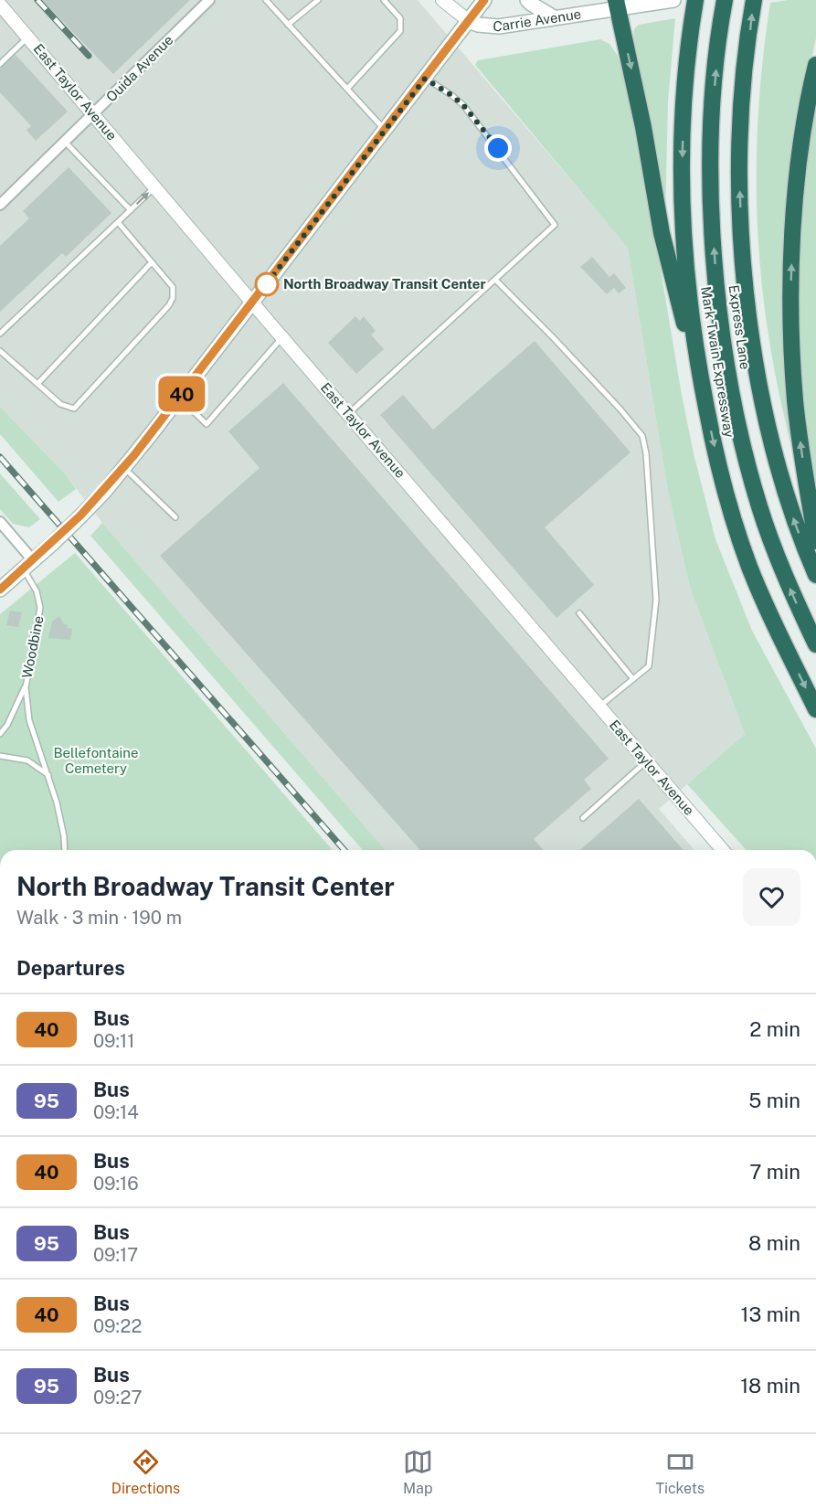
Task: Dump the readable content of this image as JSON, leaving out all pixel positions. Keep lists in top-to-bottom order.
{
  "streets": {
    "highway": ["Express Lane", "Mark Twain Expressway"],
    "main road": ["Carrie Avenue"],
    "street": ["Ouida Avenue", "East Taylor Avenue"],
    "lane": ["Woodbine"]
  },
  "crossings": [
    ["Ouida Avenue", "East Taylor Avenue"]
  ],
  "parks": ["Bellefontaine Cemetery"],
  "places": ["North Broadway Transit Center"],
  "lines": ["bus line 40"],
  "page": {
    "on_map": "40",
    "heading": [
      ["North Broadway Transit Center", "Walk · 3 min · 190 m"],
      "Departures"
    ],
    "list": [
      {
        "mark": "40",
        "name": "Bus",
        "note": "09:11",
        "value": "2 min"
      },
      {
        "mark": "95",
        "name": "Bus",
        "note": "09:14",
        "value": "5 min"
      },
      {
        "mark": "40",
        "name": "Bus",
        "note": "09:16",
        "value": "7 min"
      },
      {
        "mark": "95",
        "name": "Bus",
        "note": "09:17",
        "value": "8 min"
      },
      {
        "mark": "40",
        "name": "Bus",
        "note": "09:22",
        "value": "13 min"
      },
      {
        "mark": "95",
        "name": "Bus",
        "note": "09:27",
        "value": "18 min"
      }
    ],
    "tabs": ["Directions", "Map", "Tickets"]
  }
}
